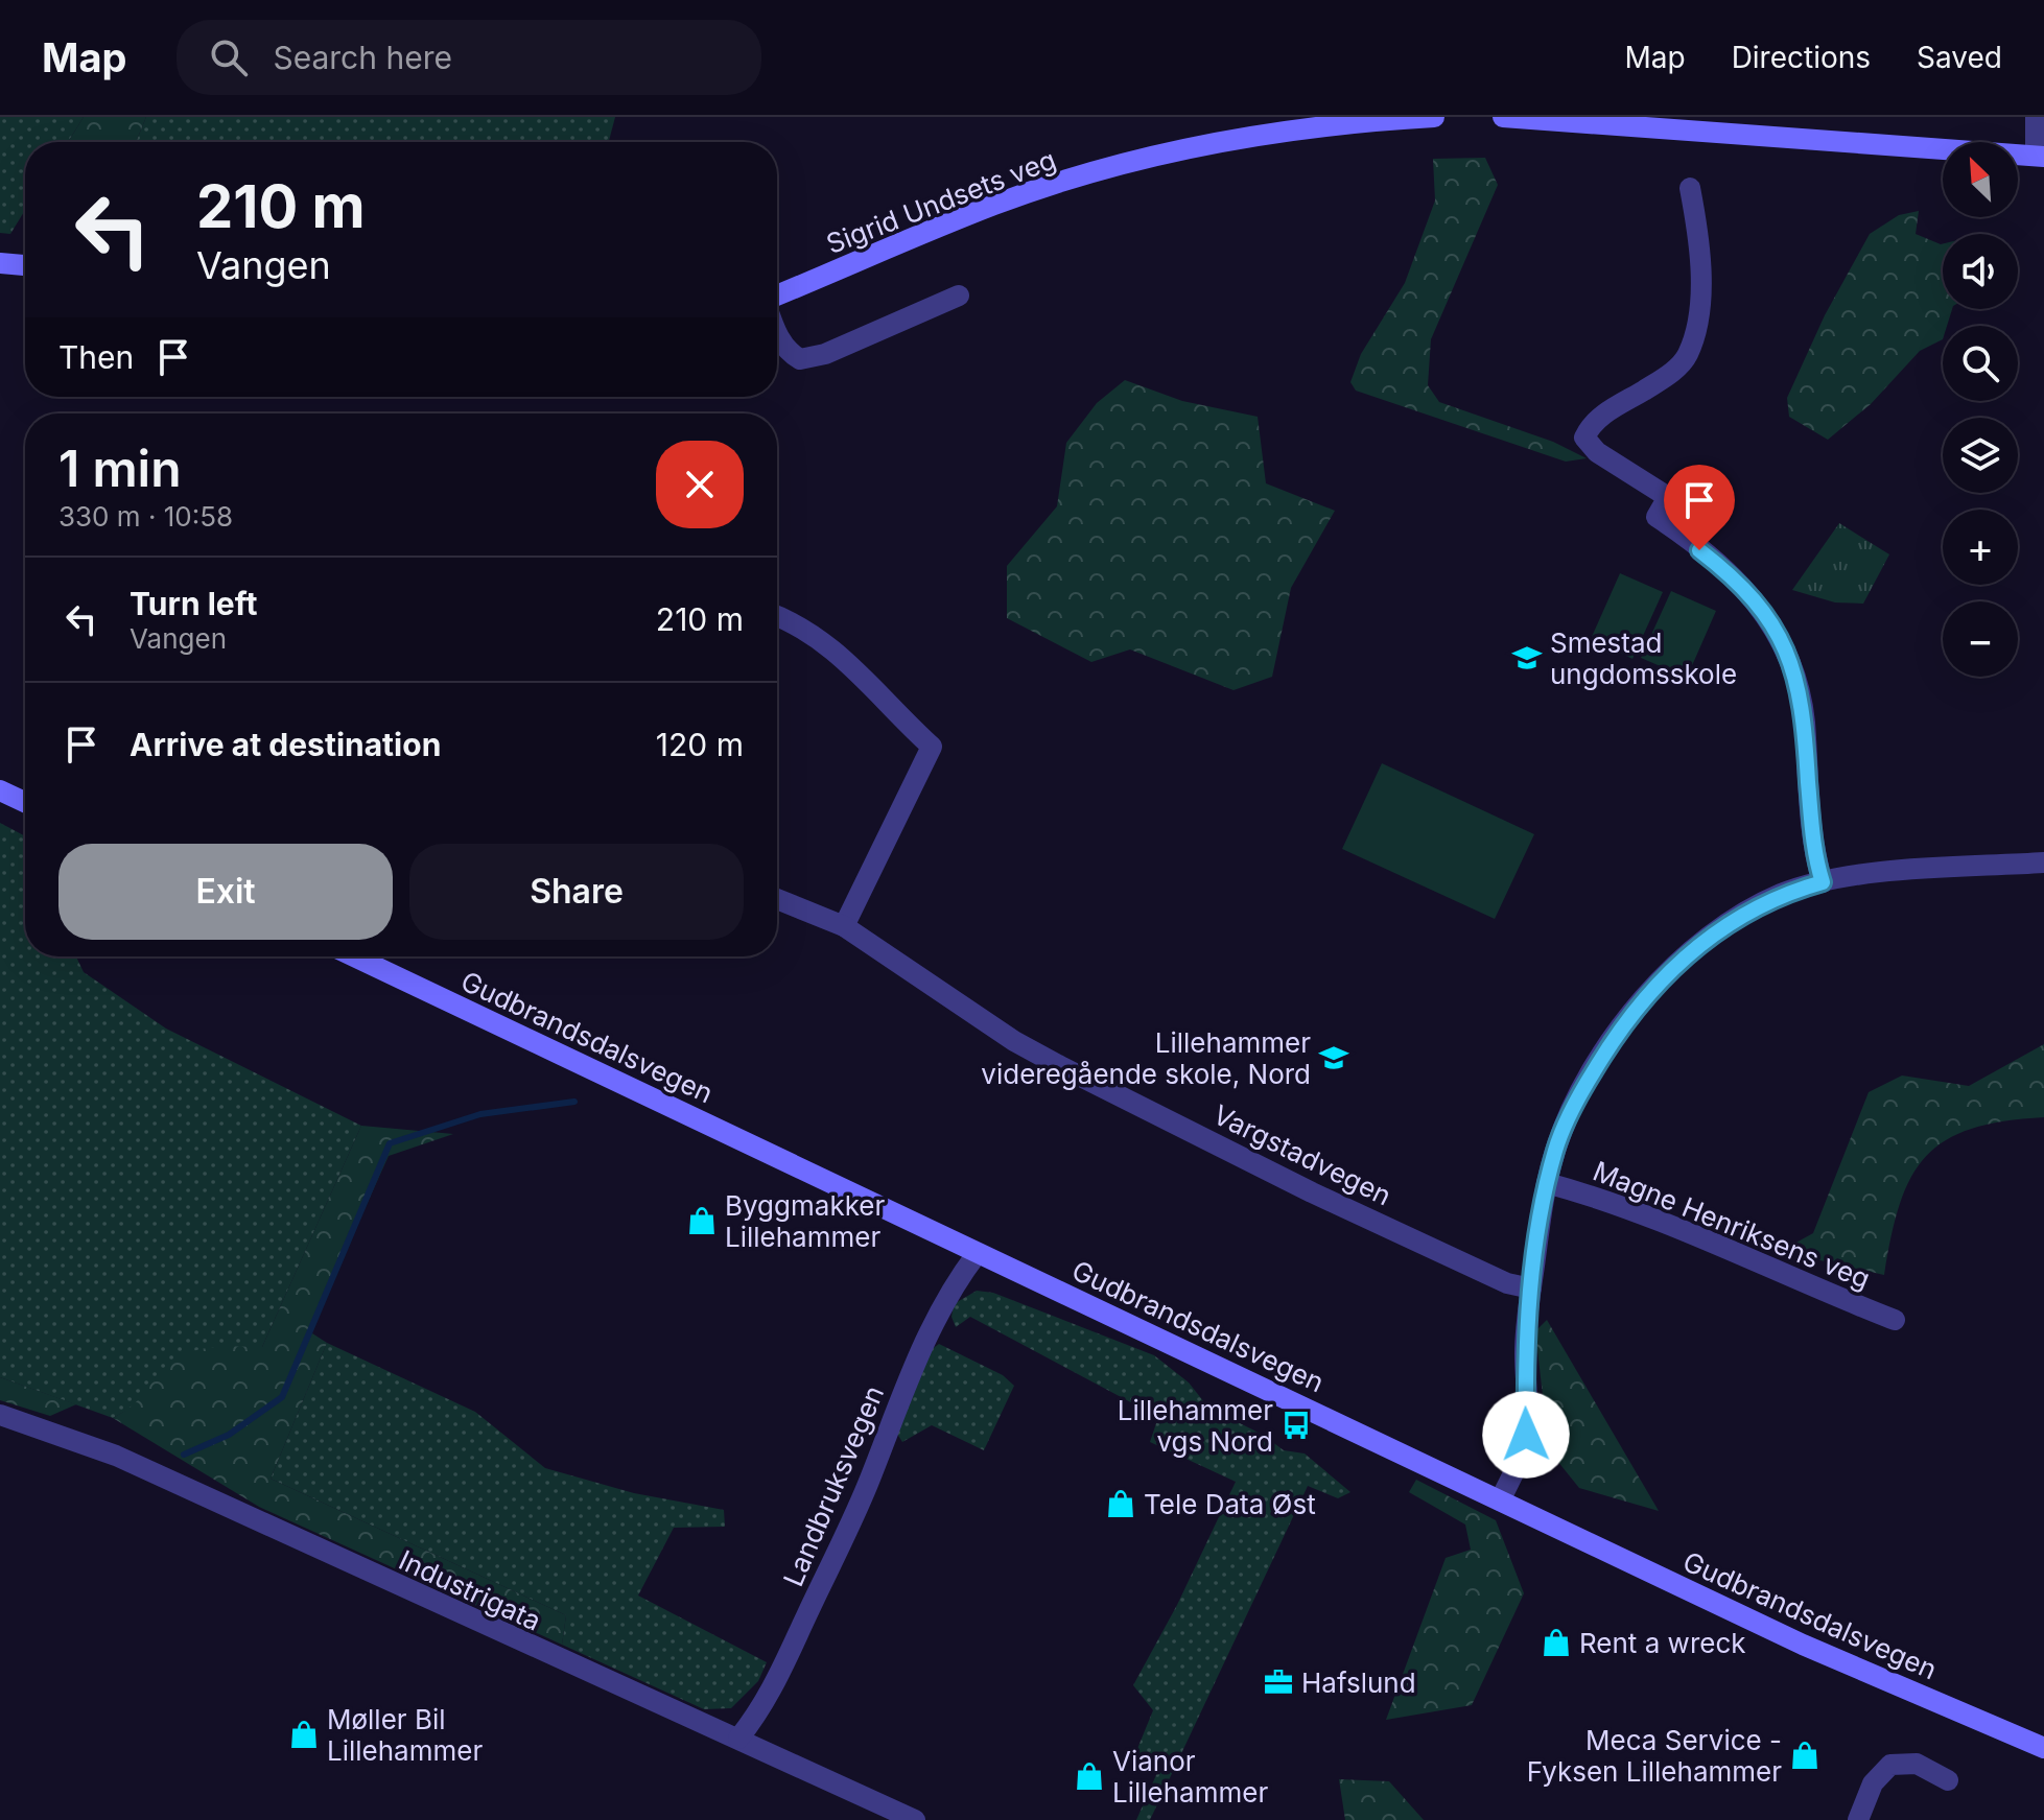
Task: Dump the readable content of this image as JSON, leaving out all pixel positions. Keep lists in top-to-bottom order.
{
  "streets": {
    "main road": ["Sigrid Undsets veg", "Gudbrandsdalsvegen"],
    "street": [
      "Vargstadvegen",
      "Magne Henriksens veg",
      "Landbruksvegen",
      "Industrigata"
    ]
  },
  "crossings": [
    ["Gudbrandsdalsvegen", "Landbruksvegen"],
    ["Landbruksvegen", "Industrigata"]
  ],
  "places": {
    "school or university": ["Smestad ungdomsskole", "Lillehammer videregående skole, Nord"],
    "shop": [
      "Byggmakker Lillehammer",
      "Tele Data Øst",
      "Rent a wreck",
      "Møller Bil Lillehammer",
      "Meca Service - Fyksen Lillehammer",
      "Vianor Lillehammer"
    ],
    "bus stop": ["Lillehammer vgs Nord"],
    "office": ["Hafslund"]
  },
  "north": "top left",
  "page": {
    "header": "Map",
    "search": "Search here",
    "nav": ["Map", "Directions", "Saved"],
    "map_buttons": ["+", "−"],
    "turn": ["210 m", "Vangen"],
    "then": "Then",
    "heading": ["1 min", "330 m · 10:58"],
    "list": [
      {
        "name": "Turn left",
        "note": "Vangen",
        "value": "210 m"
      },
      {
        "name": "Arrive at destination",
        "value": "120 m"
      }
    ],
    "buttons": ["Exit", "Share"]
  }
}
